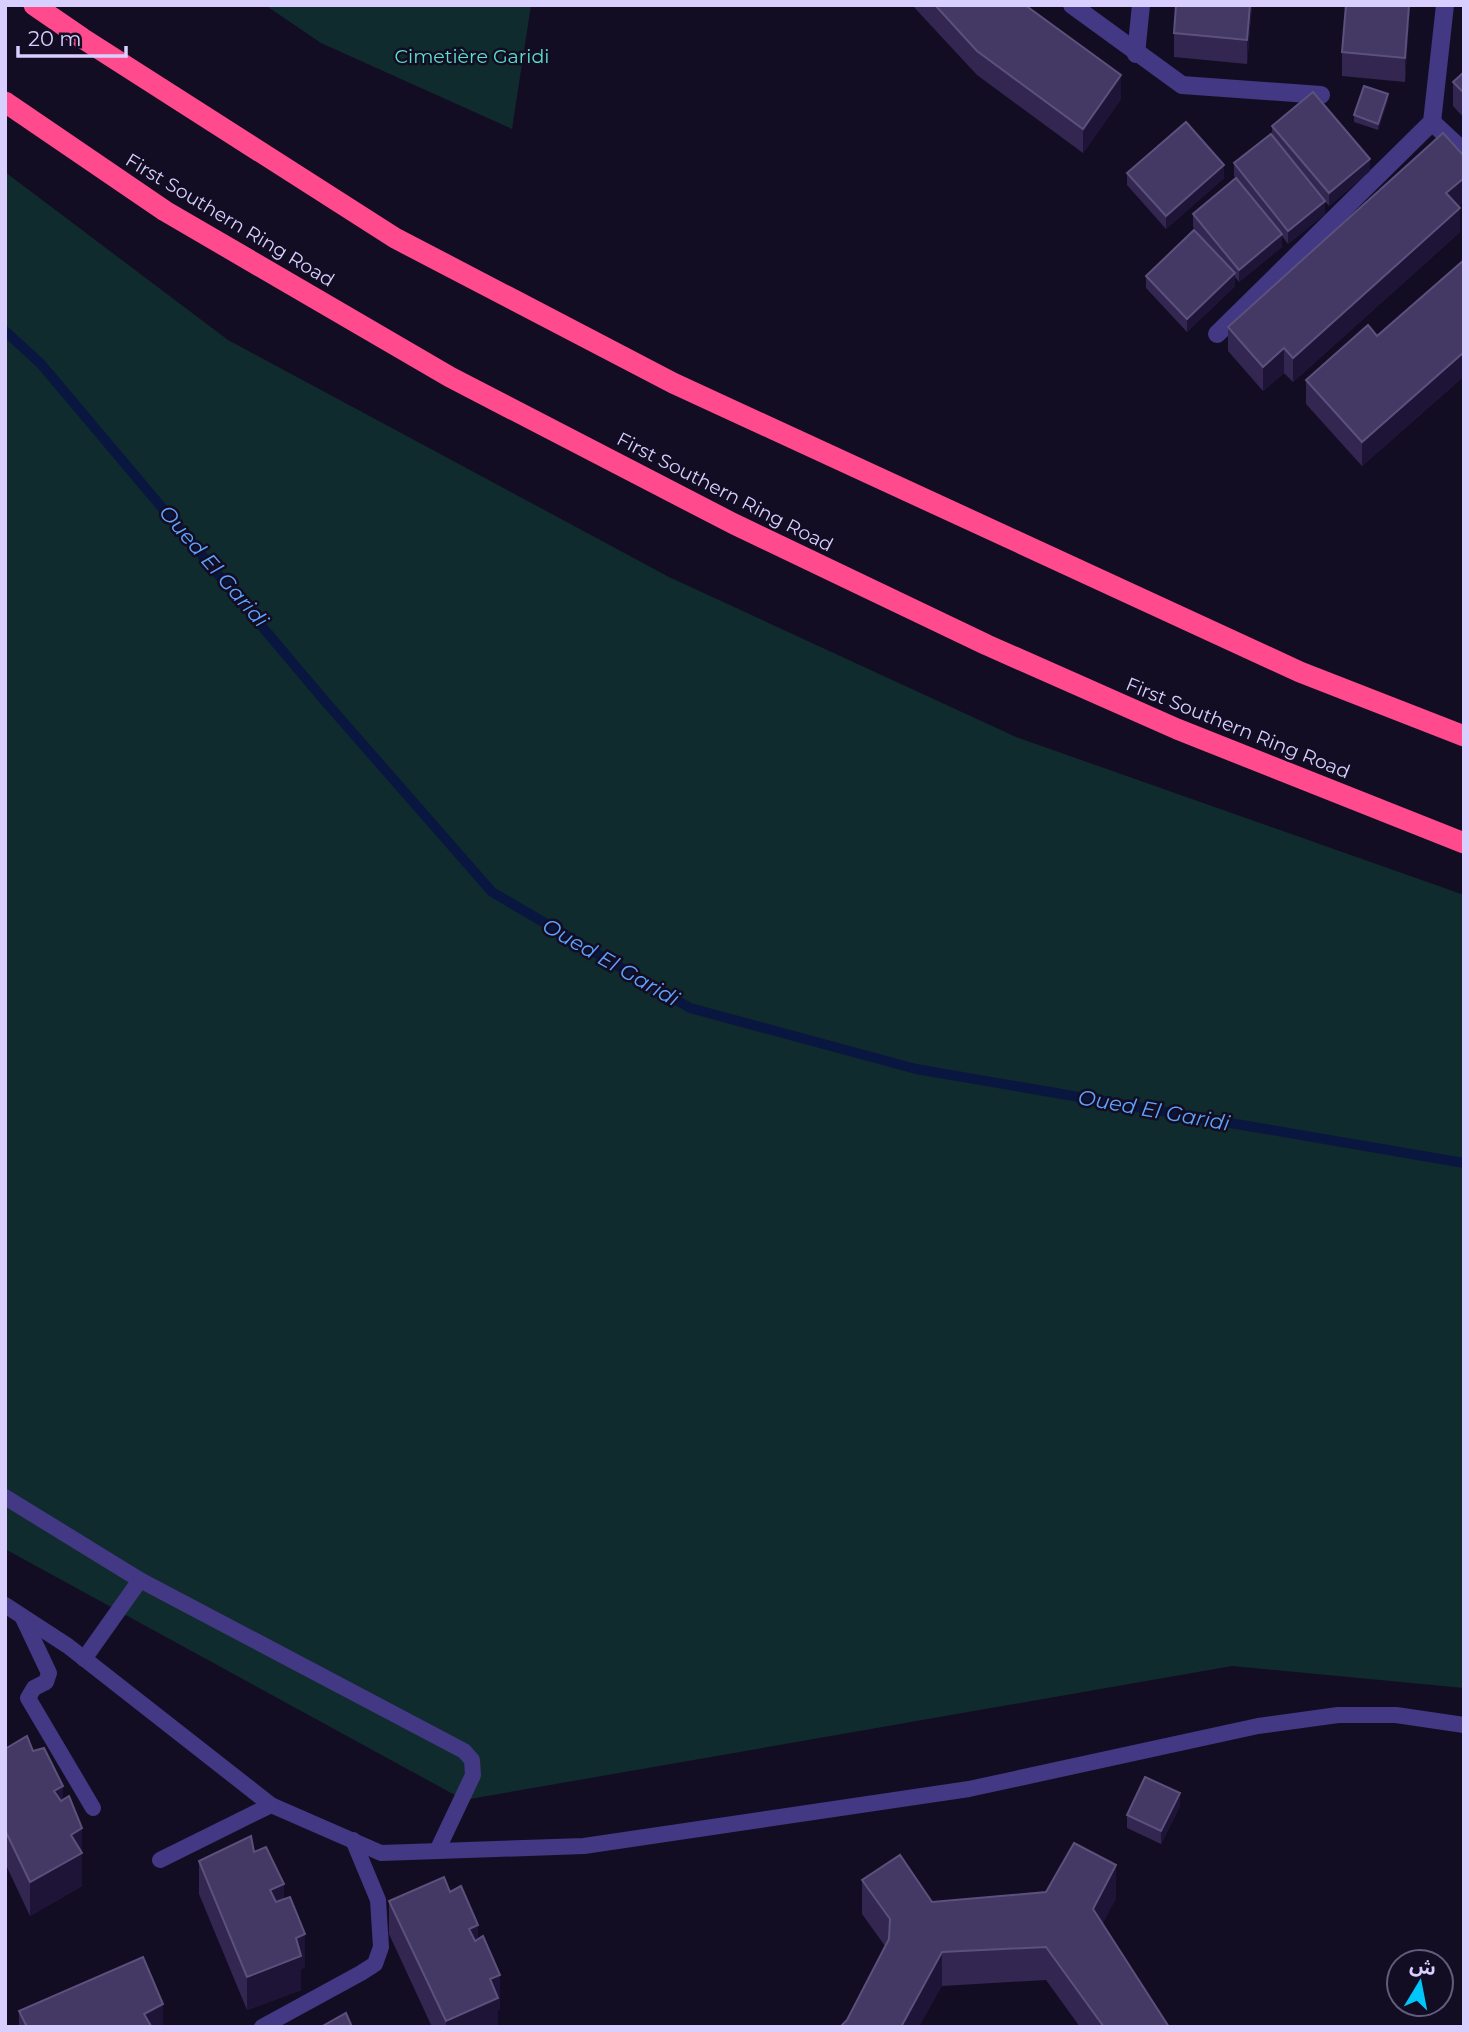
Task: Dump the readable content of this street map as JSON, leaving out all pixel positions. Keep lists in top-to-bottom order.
{
  "streets": {
    "highway": ["First Southern Ring Road"]
  },
  "water": ["Oued El Garidi"],
  "parks": ["Cimetière Garidi"],
  "scale_bar": "20 m",
  "north": "top"
}
